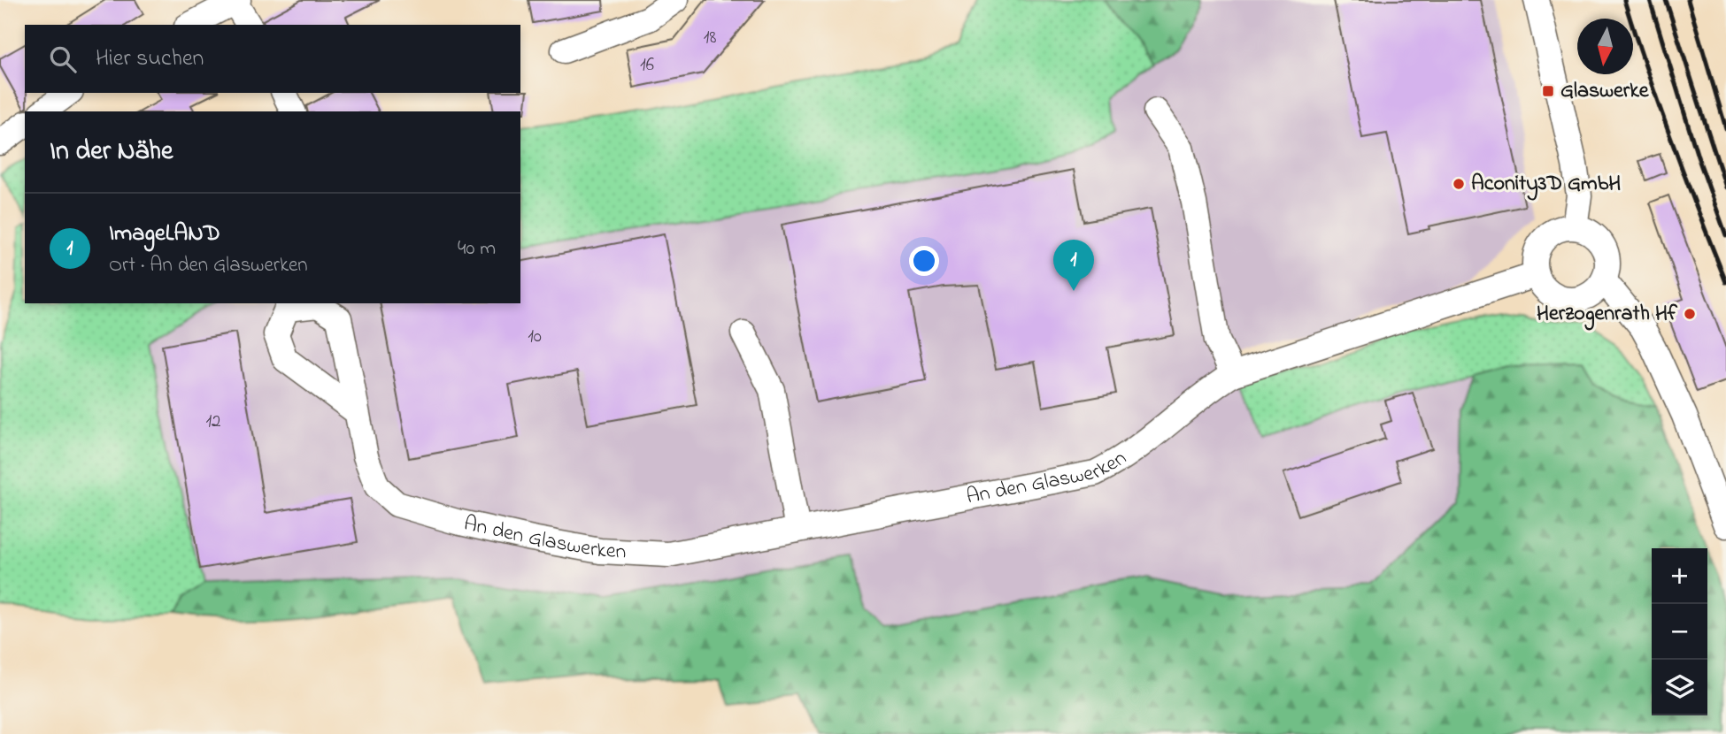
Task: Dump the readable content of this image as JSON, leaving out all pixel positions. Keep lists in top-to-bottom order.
{
  "streets": {
    "street": ["An den Glaswerken"]
  },
  "places": {
    "transit": ["Glaswerke"],
    "other": ["Aconity3D GmbH", "Herzogenrath Hf"]
  },
  "house_numbers": [
    "18",
    "16",
    "10",
    "12"
  ],
  "north": "bottom",
  "page": {
    "search": "Hier suchen",
    "heading": "In der Nähe",
    "list": [
      {
        "mark": "1",
        "name": "ImageLAND",
        "note": "Ort · An den Glaswerken",
        "value": "40 m"
      }
    ],
    "pins": "1",
    "map_buttons": ["+", "−"]
  }
}
